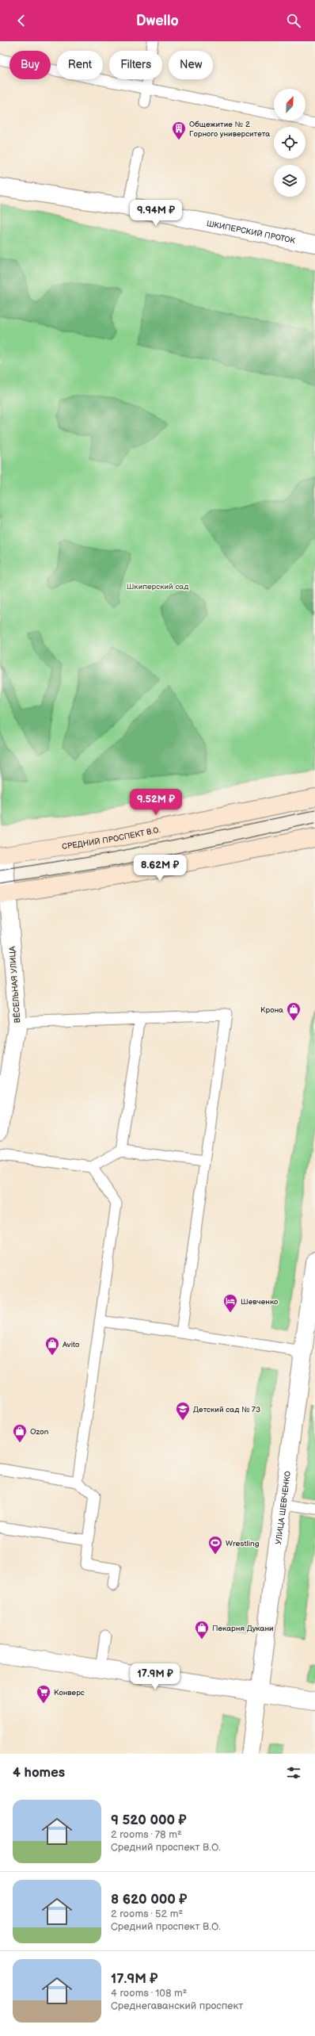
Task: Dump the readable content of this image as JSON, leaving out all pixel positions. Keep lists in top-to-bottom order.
{
  "streets": {
    "main road": ["СРЕДНИЙ ПРОСПЕКТ В.О."],
    "street": ["ШКИПЕРСКИЙ ПРОТОК", "ВЁСЕЛЬНАЯ УЛИЦА", "УЛИЦА ШЕВЧЕНКО"]
  },
  "crossings": [
    ["СРЕДНИЙ ПРОСПЕКТ В.О.", "ВЁСЕЛЬНАЯ УЛИЦА"]
  ],
  "parks": ["Шкиперский сад"],
  "places": {
    "building": ["Общежитие № 2 Горного университета"],
    "shop": [
      "Крона",
      "Avito",
      "Ozon",
      "Пекарня Дукани"
    ],
    "hotel": ["Шевченко"],
    "school or university": ["Детский сад № 73"],
    "sports": ["Wrestling"],
    "supermarket": ["Конверс"]
  },
  "north": "top right",
  "page": {
    "header": "Dwello",
    "chip": [
      "Buy",
      "Rent",
      "Filters",
      "New"
    ],
    "price": [
      "9.94M ₽",
      "9.52M ₽",
      "8.62M ₽",
      "17.9M ₽"
    ],
    "heading": "4 homes",
    "list": [
      {
        "name": "9 520 000 ₽",
        "note": "2 rooms · 78 m² · Средний проспект В.О."
      },
      {
        "name": "8 620 000 ₽",
        "note": "2 rooms · 52 m² · Средний проспект В.О."
      },
      {
        "name": "17.9M ₽",
        "note": "4 rooms · 108 m² · Среднегаванский проспект"
      }
    ]
  }
}
